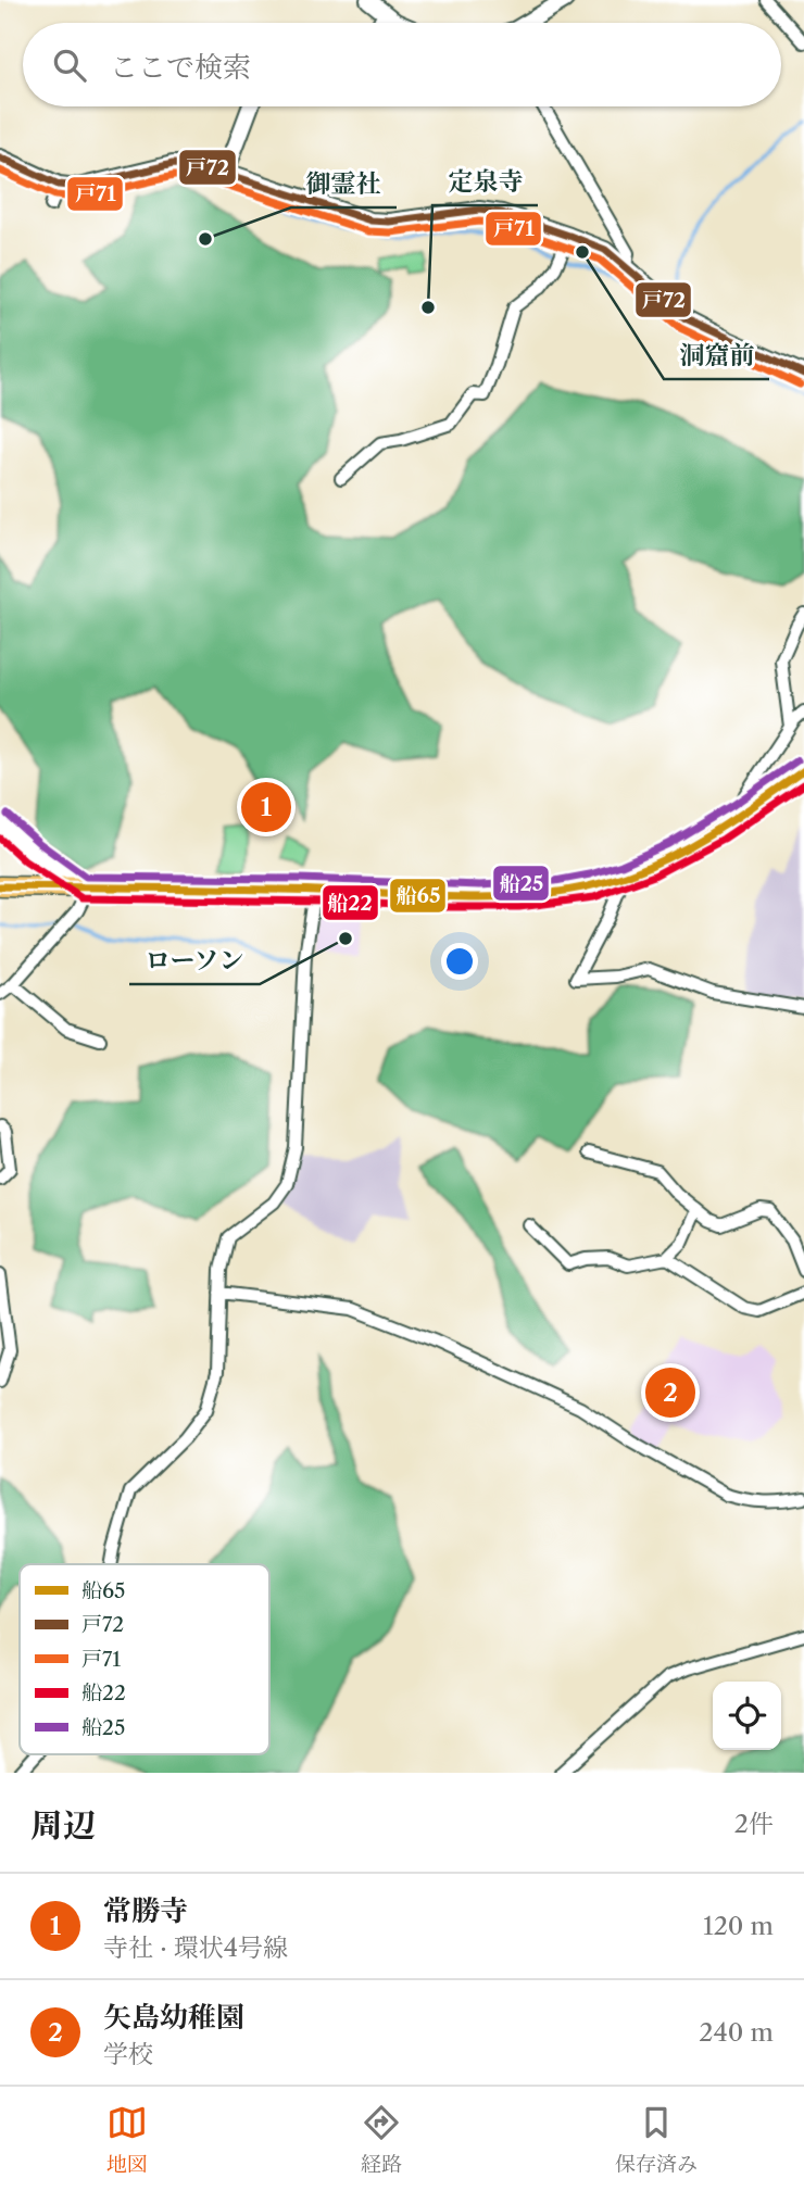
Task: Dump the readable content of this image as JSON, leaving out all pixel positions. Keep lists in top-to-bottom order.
{
  "places": [
    "御霊社",
    "洞窟前",
    "定泉寺",
    "ローソン"
  ],
  "lines": [
    "transit line 戸72",
    "transit line 戸71",
    "transit line 船25",
    "transit line 船65",
    "transit line 船22"
  ],
  "legend": [
    "船65",
    "戸72",
    "戸71",
    "船22",
    "船25"
  ],
  "page": {
    "search": "ここで検索",
    "pins": ["1", "2"],
    "heading": ["周辺", "2件"],
    "list": [
      {
        "mark": "1",
        "name": "常勝寺",
        "note": "寺社 · 環状4号線",
        "value": "120 m"
      },
      {
        "mark": "2",
        "name": "矢島幼稚園",
        "note": "学校",
        "value": "240 m"
      }
    ],
    "nav": ["地図", "経路", "保存済み"]
  }
}
